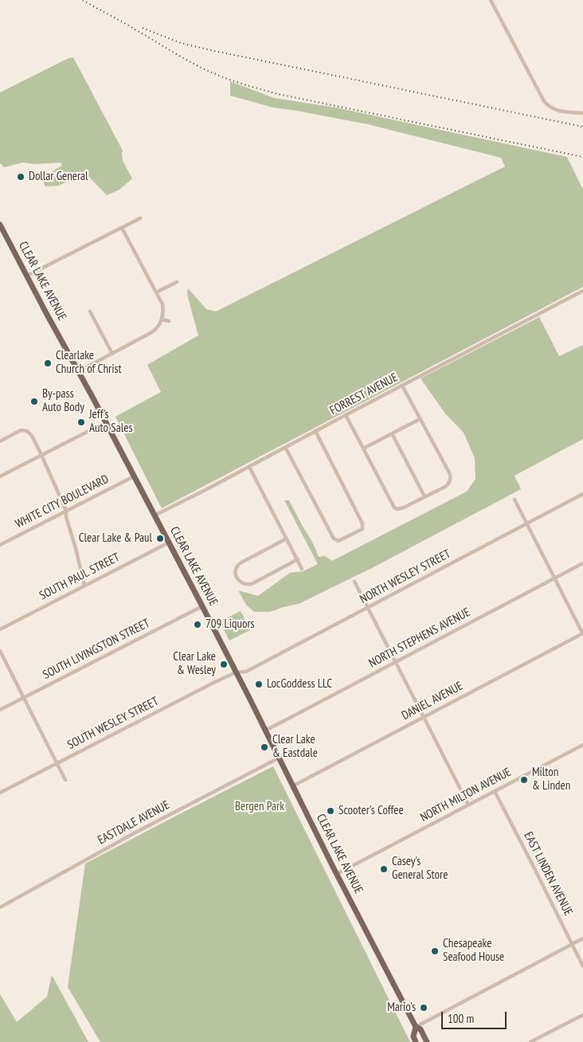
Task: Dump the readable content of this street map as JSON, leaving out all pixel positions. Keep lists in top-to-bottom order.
{
  "streets": {
    "main road": ["CLEAR LAKE AVENUE"],
    "street": [
      "FORREST AVENUE",
      "WHITE CITY BOULEVARD",
      "SOUTH PAUL STREET",
      "NORTH WESLEY STREET",
      "NORTH STEPHENS AVENUE",
      "SOUTH LIVINGSTON STREET",
      "DANIEL AVENUE",
      "SOUTH WESLEY STREET",
      "NORTH MILTON AVENUE",
      "EASTDALE AVENUE",
      "EAST LINDEN AVENUE"
    ]
  },
  "crossings": [
    ["CLEAR LAKE AVENUE", "FORREST AVENUE"],
    ["CLEAR LAKE AVENUE", "WHITE CITY BOULEVARD"],
    ["CLEAR LAKE AVENUE", "SOUTH PAUL STREET"],
    ["CLEAR LAKE AVENUE", "NORTH WESLEY STREET"],
    ["CLEAR LAKE AVENUE", "NORTH STEPHENS AVENUE"],
    ["CLEAR LAKE AVENUE", "SOUTH LIVINGSTON STREET"],
    ["CLEAR LAKE AVENUE", "DANIEL AVENUE"],
    ["CLEAR LAKE AVENUE", "SOUTH WESLEY STREET"],
    ["CLEAR LAKE AVENUE", "NORTH MILTON AVENUE"],
    ["CLEAR LAKE AVENUE", "EASTDALE AVENUE"],
    ["NORTH WESLEY STREET", "SOUTH WESLEY STREET"],
    ["NORTH MILTON AVENUE", "EAST LINDEN AVENUE"]
  ],
  "parks": ["Bergen Park"],
  "places": [
    "Dollar General",
    "Clearlake Church of Christ",
    "By-pass Auto Body",
    "Jeff's Auto Sales",
    "Clear Lake & Paul",
    "709 Liquors",
    "Clear Lake & Wesley",
    "LocGoddess LLC",
    "Clear Lake & Eastdale",
    "Milton & Linden",
    "Scooter's Coffee",
    "Casey's General Store",
    "Chesapeake Seafood House",
    "Mario's"
  ],
  "scale_bar": "100 m"
}
